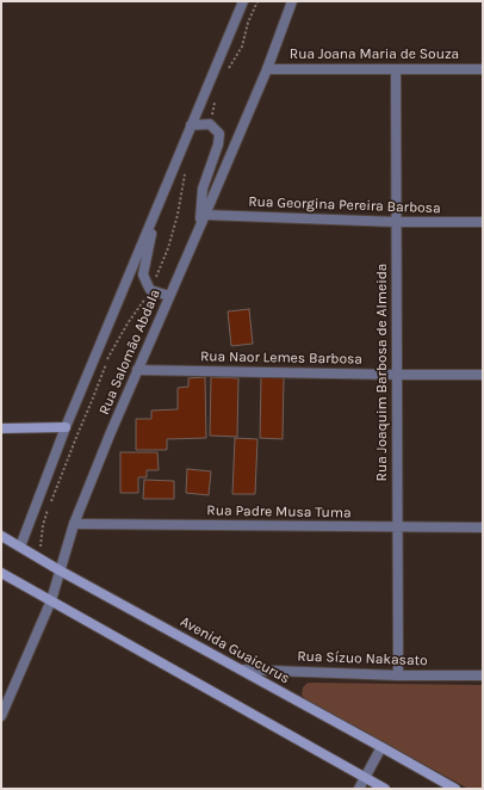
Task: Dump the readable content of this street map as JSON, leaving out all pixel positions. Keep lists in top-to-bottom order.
{
  "streets": {
    "main road": ["Avenida Guaicurus"],
    "street": [
      "Rua Joana Maria de Souza",
      "Rua Georgina Pereira Barbosa",
      "Rua Salomão Abdala",
      "Rua Naor Lemes Barbosa",
      "Rua Joaquim Barbosa de Almeida",
      "Rua Padre Musa Tuma",
      "Rua Sízuo Nakasato"
    ]
  },
  "crossings": [
    ["Rua Joana Maria de Souza", "Rua Salomão Abdala"],
    ["Rua Joana Maria de Souza", "Rua Joaquim Barbosa de Almeida"],
    ["Rua Georgina Pereira Barbosa", "Rua Salomão Abdala"],
    ["Rua Georgina Pereira Barbosa", "Rua Joaquim Barbosa de Almeida"],
    ["Rua Salomão Abdala", "Rua Naor Lemes Barbosa"],
    ["Rua Salomão Abdala", "Rua Padre Musa Tuma"],
    ["Rua Salomão Abdala", "Avenida Guaicurus"],
    ["Rua Naor Lemes Barbosa", "Rua Joaquim Barbosa de Almeida"],
    ["Rua Joaquim Barbosa de Almeida", "Rua Padre Musa Tuma"],
    ["Rua Joaquim Barbosa de Almeida", "Rua Sízuo Nakasato"],
    ["Avenida Guaicurus", "Rua Sízuo Nakasato"]
  ]
}
